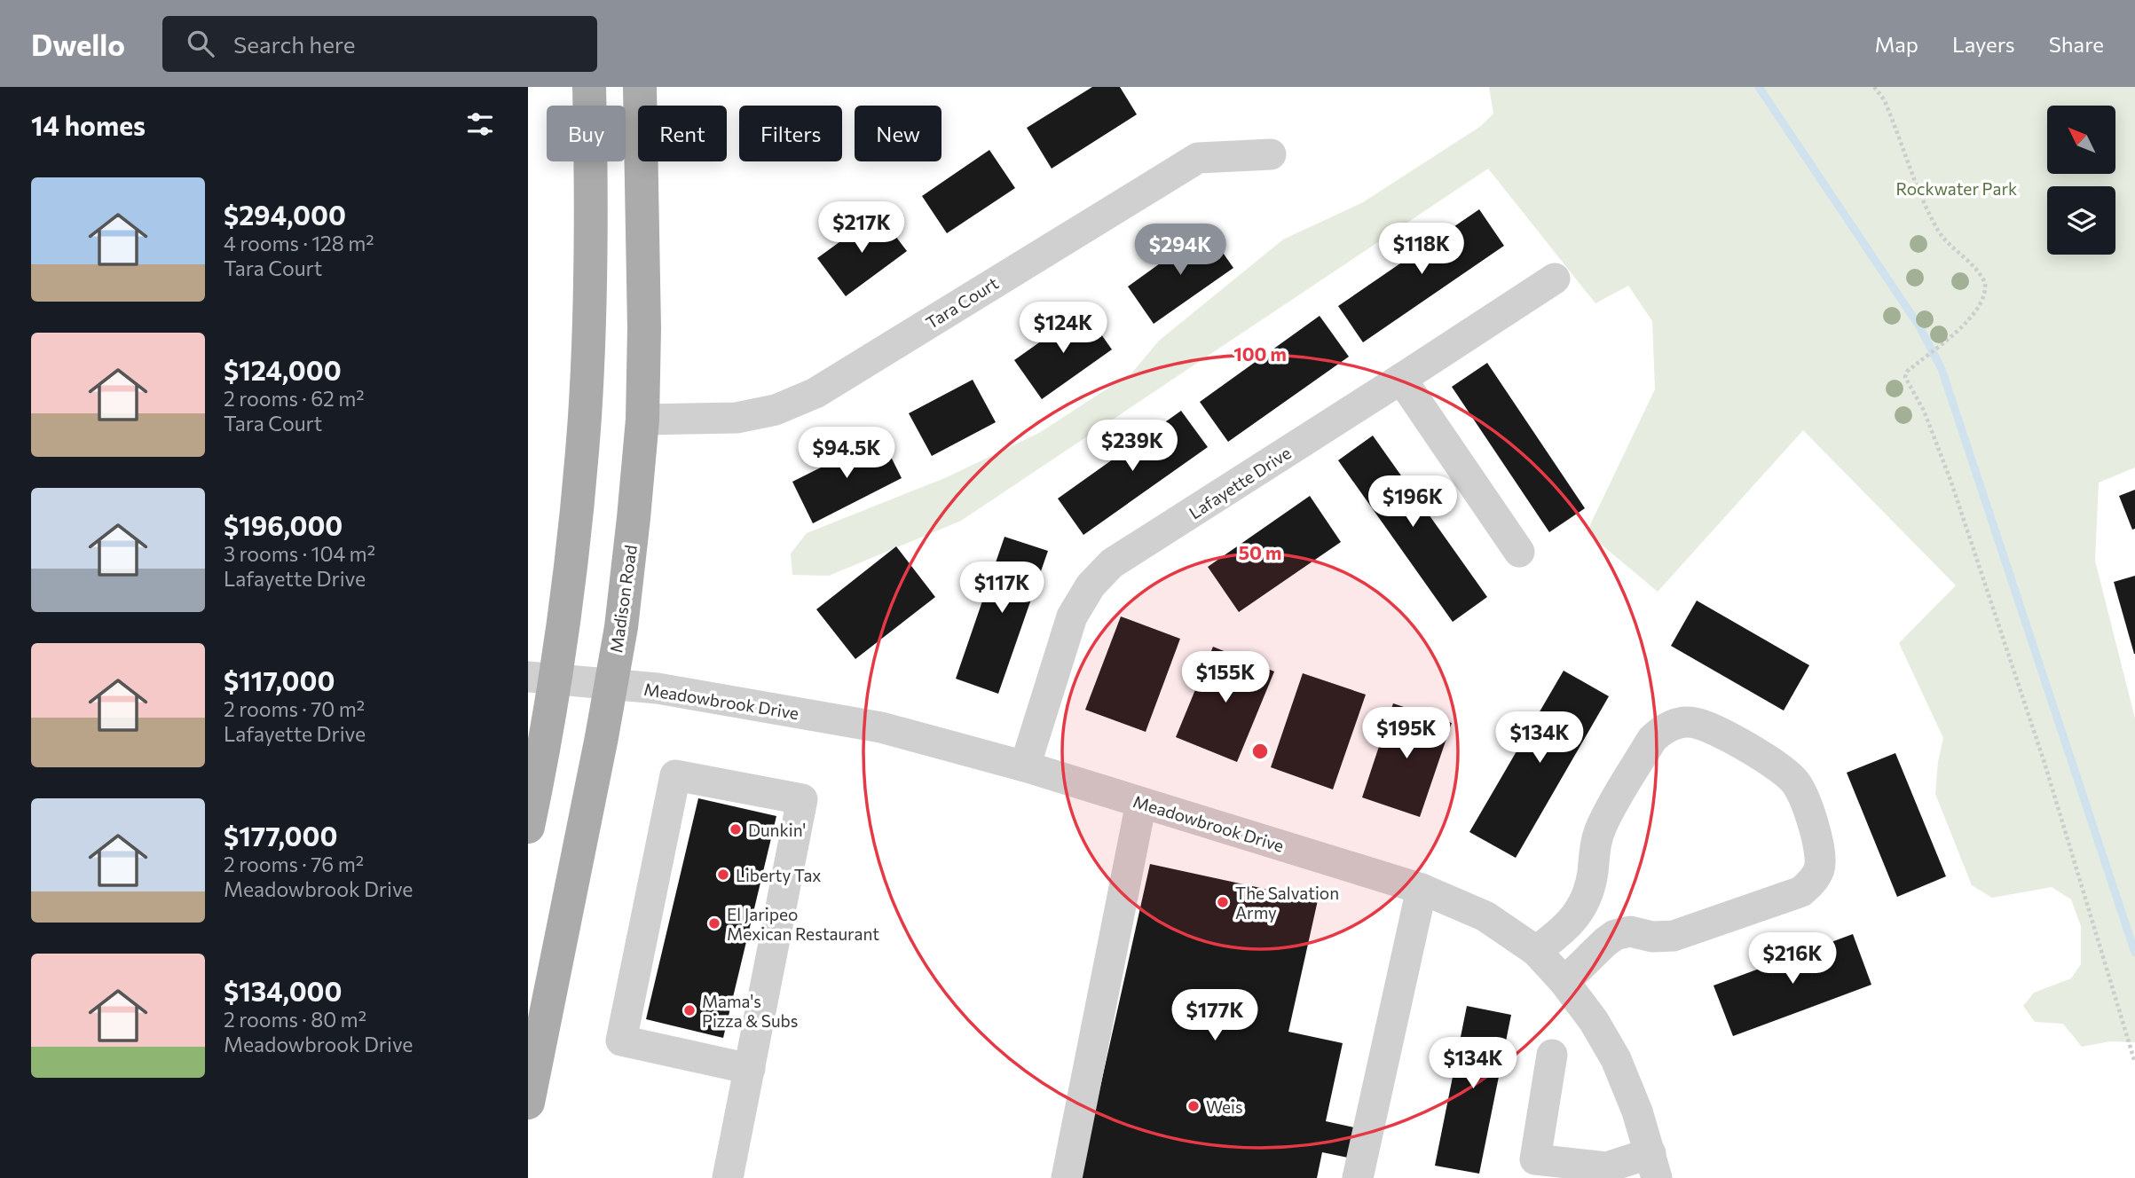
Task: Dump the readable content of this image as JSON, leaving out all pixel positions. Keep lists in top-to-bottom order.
{
  "streets": {
    "main road": ["Madison Road"],
    "street": ["Tara Court", "Lafayette Drive", "Meadowbrook Drive"]
  },
  "crossings": [
    ["Tara Court", "Madison Road"],
    ["Lafayette Drive", "Meadowbrook Drive"],
    ["Madison Road", "Meadowbrook Drive"]
  ],
  "parks": ["Rockwater Park"],
  "places": [
    "Dunkin'",
    "Liberty Tax",
    "The Salvation Army",
    "El Jaripeo Mexican Restaurant",
    "Mama's Pizza & Subs",
    "Weis"
  ],
  "north": "top left",
  "page": {
    "header": "Dwello",
    "search": "Search here",
    "nav": ["Map", "Layers", "Share"],
    "heading": "14 homes",
    "chip": [
      "Buy",
      "Rent",
      "Filters",
      "New"
    ],
    "list": [
      {
        "name": "$294,000",
        "note": "4 rooms · 128 m² · Tara Court"
      },
      {
        "name": "$124,000",
        "note": "2 rooms · 62 m² · Tara Court"
      },
      {
        "name": "$196,000",
        "note": "3 rooms · 104 m² · Lafayette Drive"
      },
      {
        "name": "$117,000",
        "note": "2 rooms · 70 m² · Lafayette Drive"
      },
      {
        "name": "$177,000",
        "note": "2 rooms · 76 m² · Meadowbrook Drive"
      },
      {
        "name": "$134,000",
        "note": "2 rooms · 80 m² · Meadowbrook Drive"
      }
    ],
    "price": [
      "$217K",
      "$118K",
      "$294K",
      "$124K",
      "$239K",
      "$94.5K",
      "$196K",
      "$117K",
      "$155K",
      "$195K",
      "$134K",
      "$216K",
      "$177K",
      "$134K"
    ]
  },
  "rings": ["100 m", "50 m"]
}
